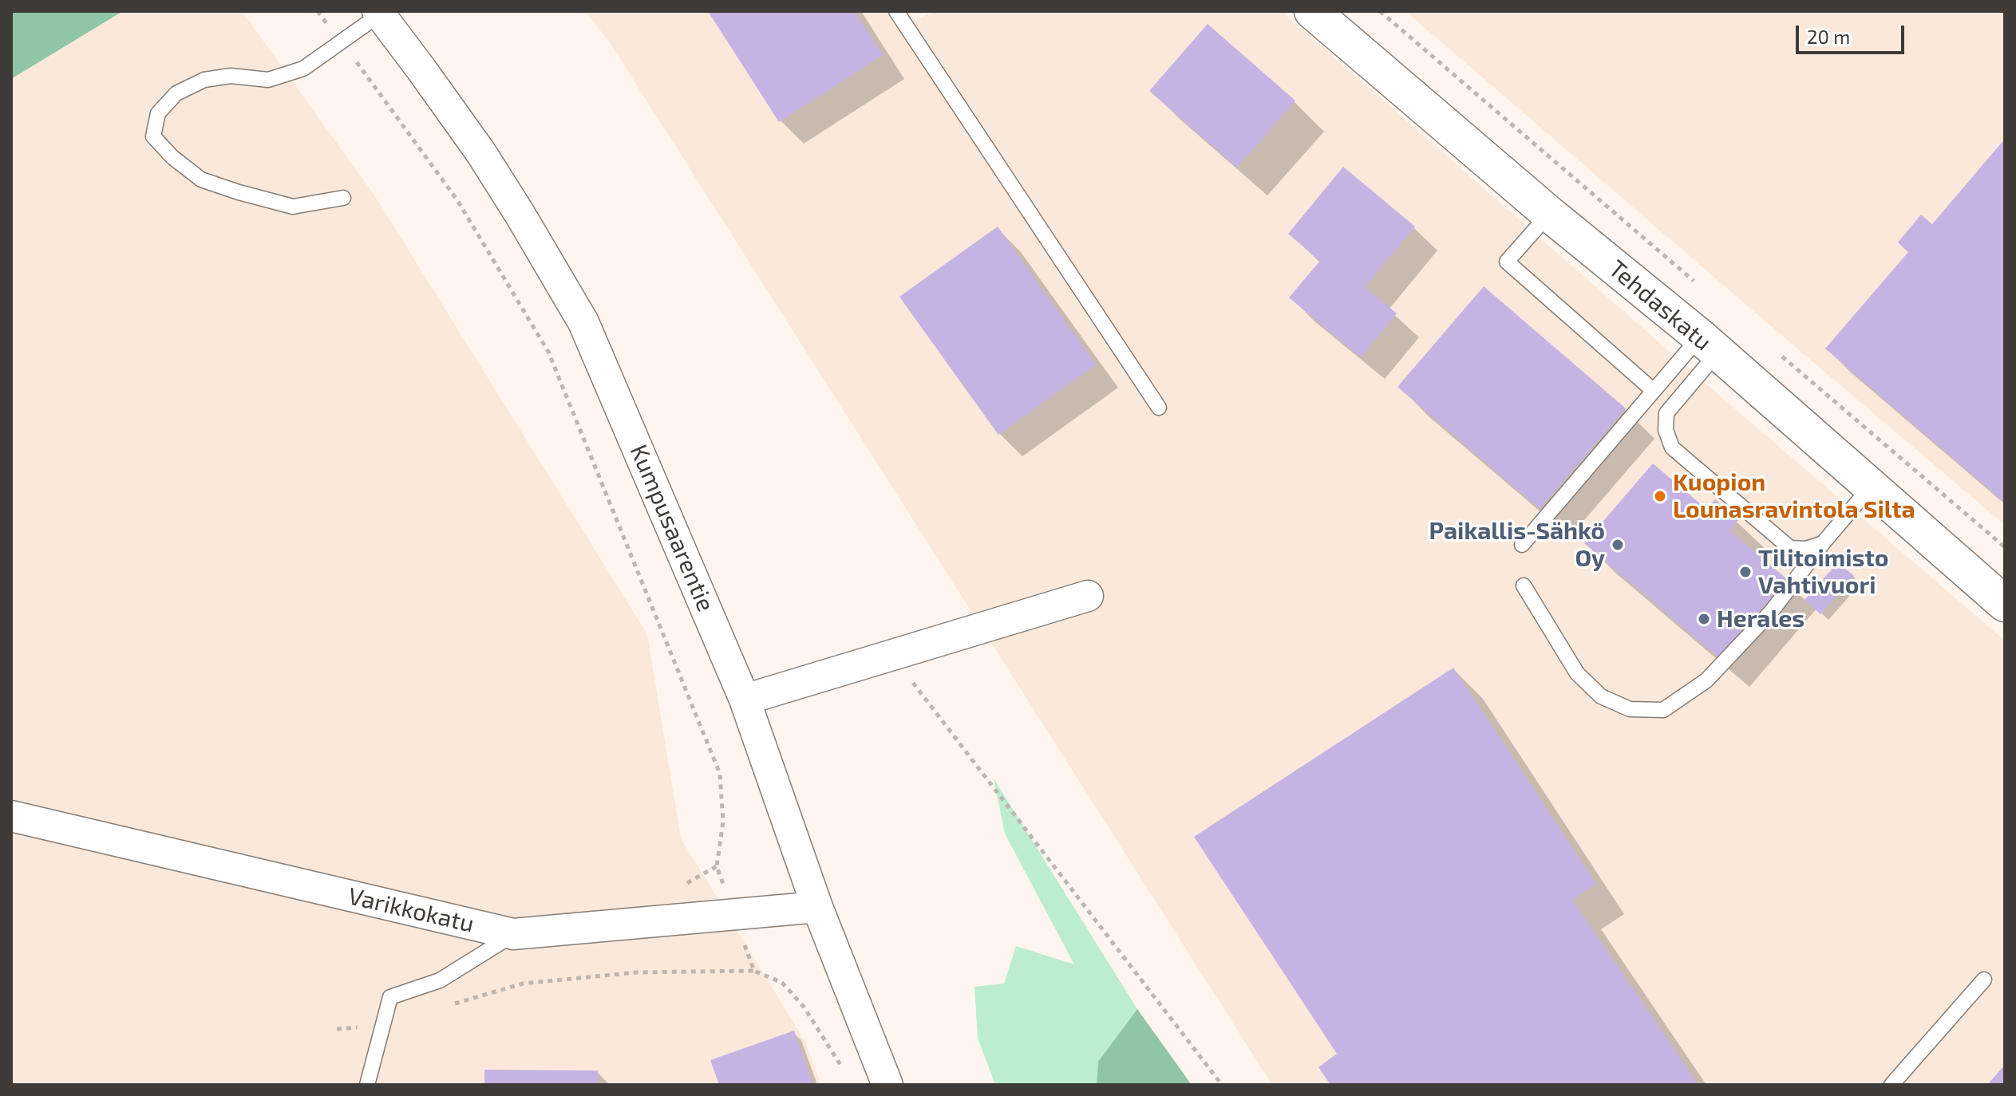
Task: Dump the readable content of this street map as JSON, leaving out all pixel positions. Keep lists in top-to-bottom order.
{
  "streets": {
    "street": ["Tehdaskatu", "Kumpusaarentie", "Varikkokatu"]
  },
  "crossings": [
    ["Kumpusaarentie", "Varikkokatu"]
  ],
  "places": [
    "Kuopion Lounasravintola Silta",
    "Paikallis-Sähkö Oy",
    "Tilitoimisto Vahtivuori",
    "Herales"
  ],
  "scale_bar": "20 m"
}
